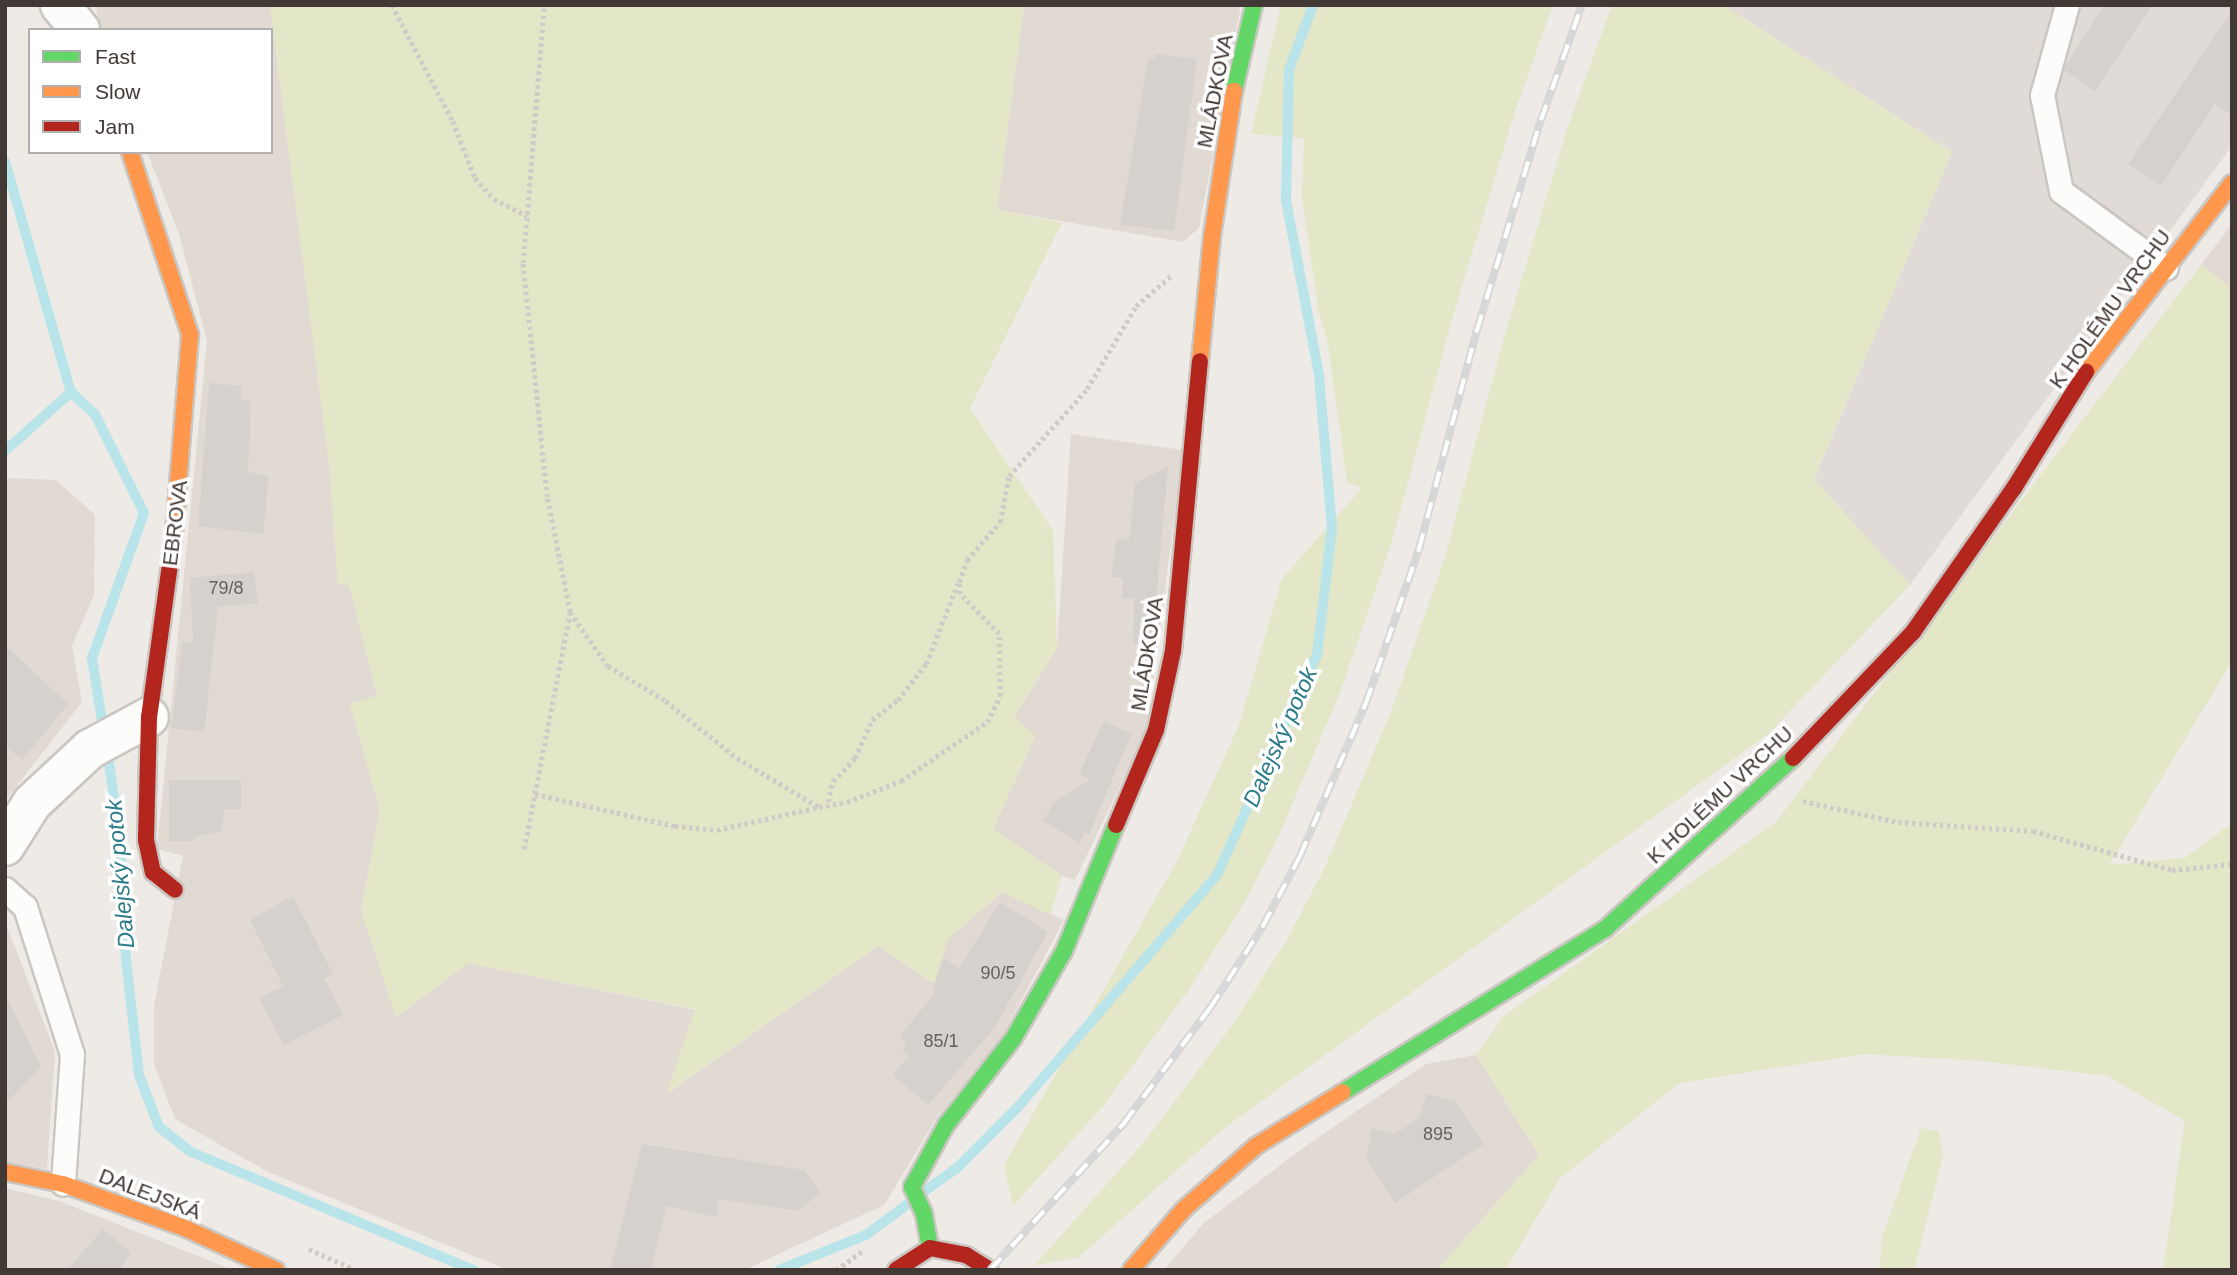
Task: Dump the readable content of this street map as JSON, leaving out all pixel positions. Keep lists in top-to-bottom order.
{
  "streets": {
    "street": [
      "MLÁDKOVA",
      "K HOLÉMU VRCHU",
      "EBROVA",
      "DALEJSKÁ"
    ]
  },
  "water": ["Dalejský potok"],
  "house_numbers": [
    "79/8",
    "90/5",
    "85/1",
    "895"
  ],
  "legend": ["Fast", "Slow", "Jam"]
}
